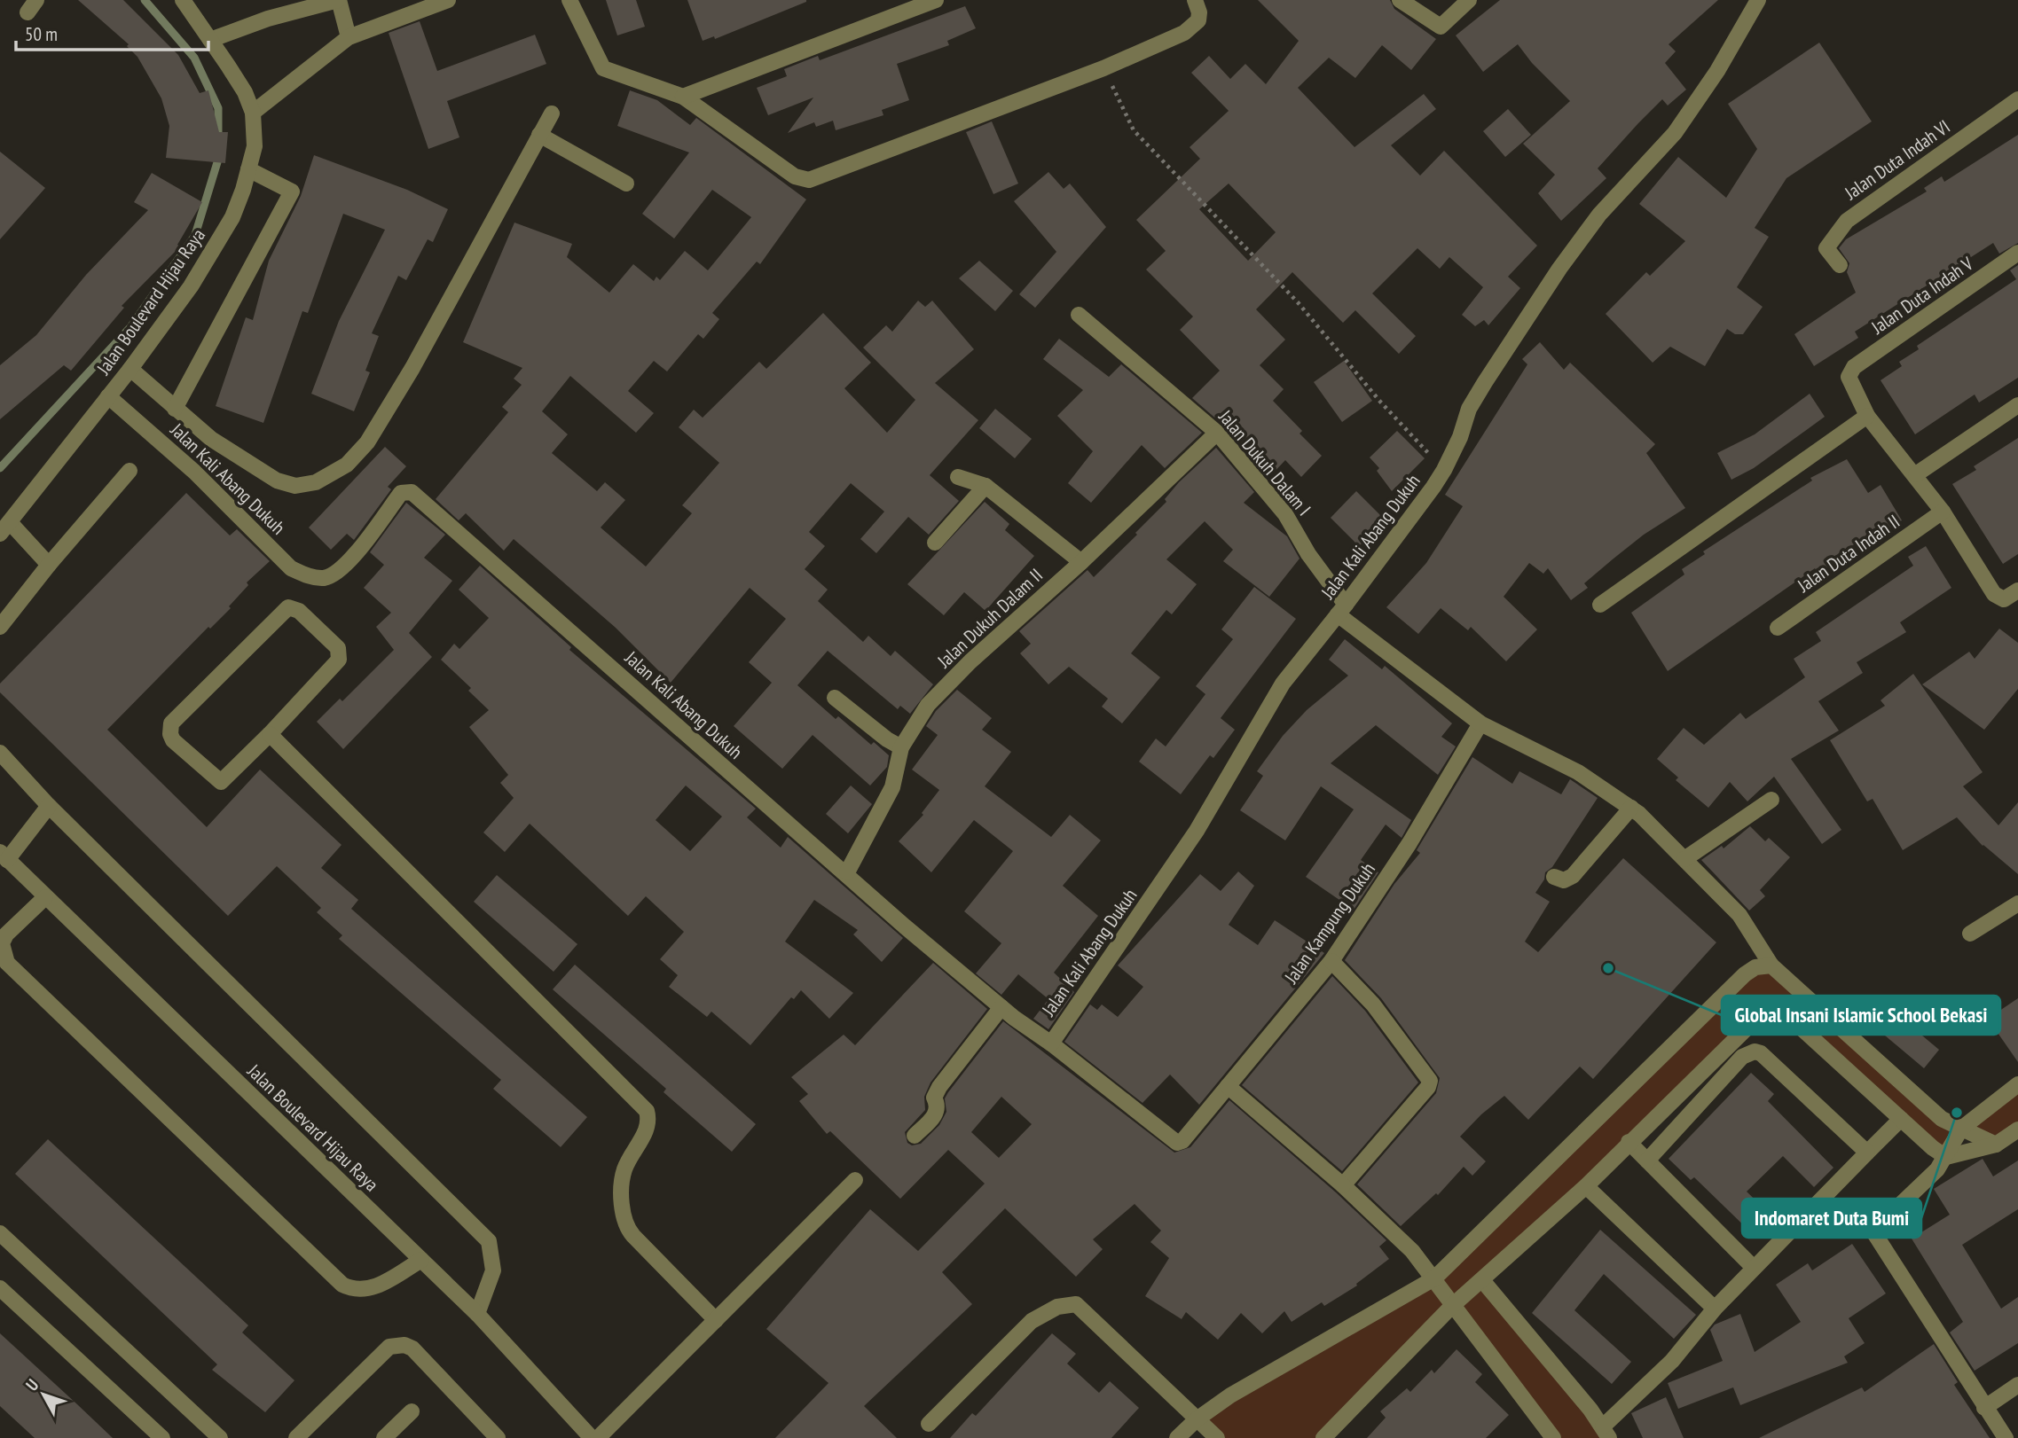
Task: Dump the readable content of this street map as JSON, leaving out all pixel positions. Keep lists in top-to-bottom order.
{
  "streets": {
    "street": [
      "Jalan Duta Indah VI",
      "Jalan Duta Indah V",
      "Jalan Boulevard Hijau Raya",
      "Jalan Dukuh Dalam I",
      "Jalan Kali Abang Dukuh",
      "Jalan Duta Indah II",
      "Jalan Dukuh Dalam II",
      "Jalan Kampung Dukuh"
    ]
  },
  "crossings": [
    ["Jalan Boulevard Hijau Raya", "Jalan Kali Abang Dukuh"],
    ["Jalan Dukuh Dalam I", "Jalan Kali Abang Dukuh"],
    ["Jalan Dukuh Dalam I", "Jalan Dukuh Dalam II"],
    ["Jalan Kali Abang Dukuh", "Jalan Dukuh Dalam II"],
    ["Jalan Kali Abang Dukuh", "Jalan Kampung Dukuh"]
  ],
  "places": ["Global Insani Islamic School Bekasi", "Indomaret Duta Bumi"],
  "scale_bar": "50 m",
  "north": "top left"
}
